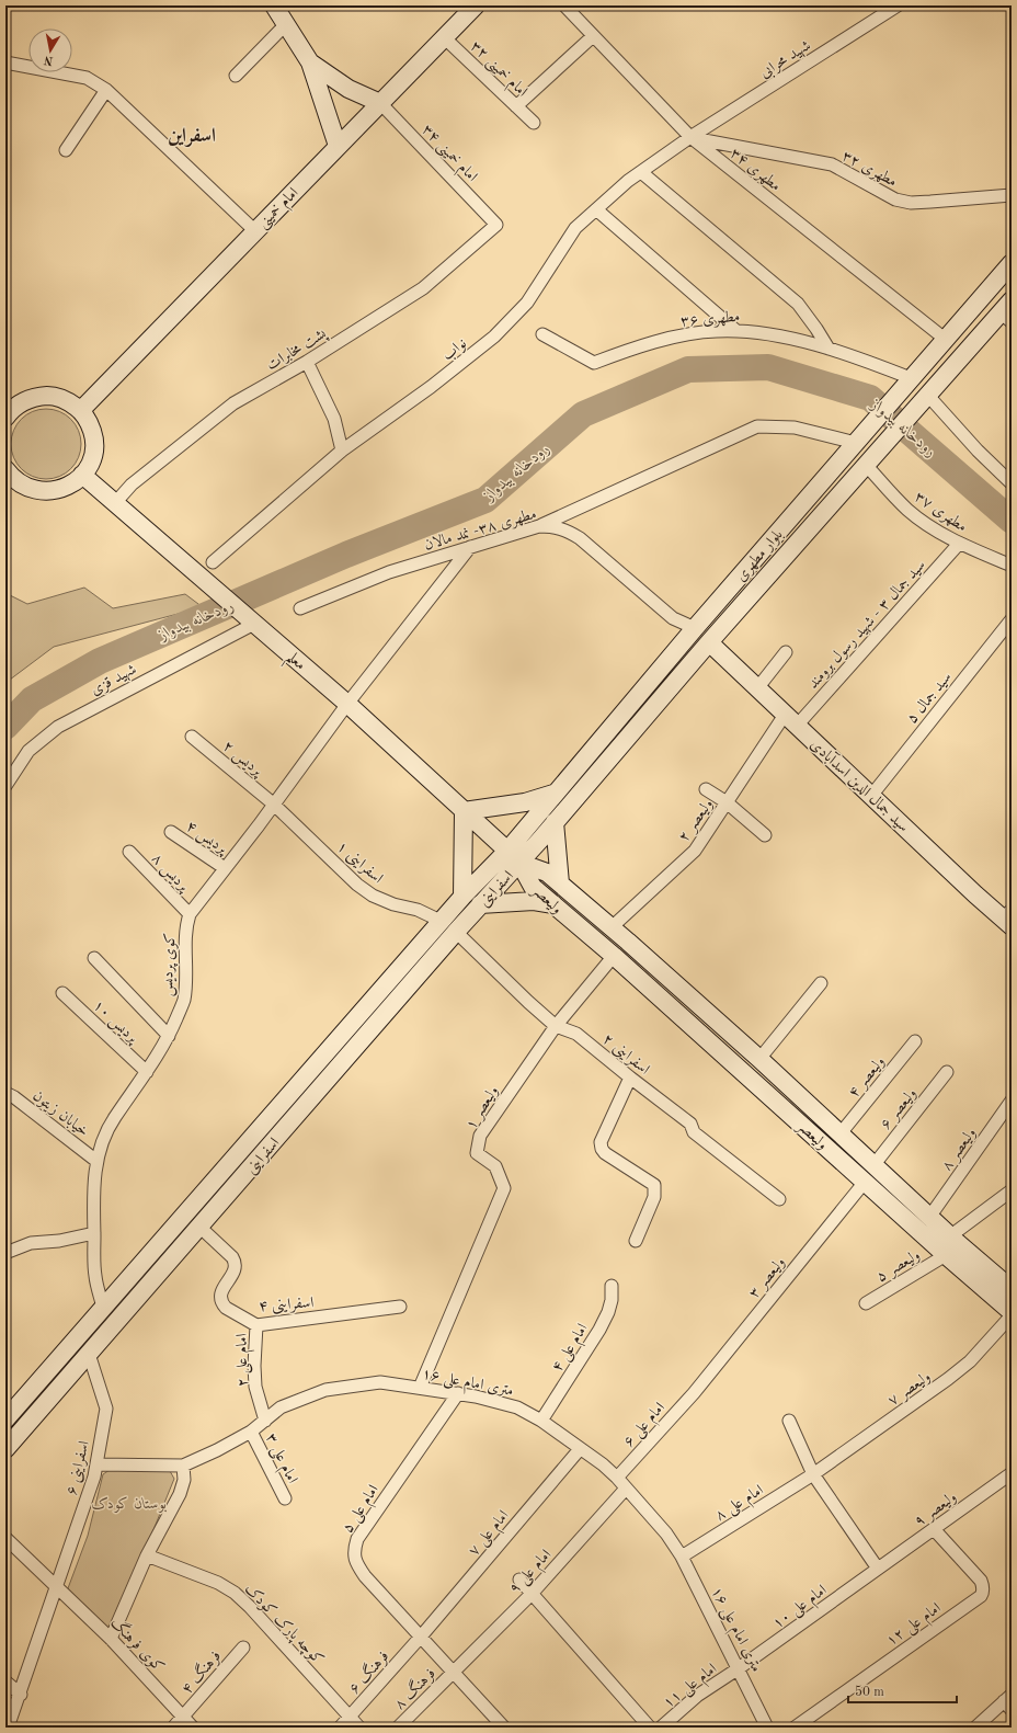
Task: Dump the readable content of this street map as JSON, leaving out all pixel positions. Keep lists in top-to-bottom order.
{
  "streets": {
    "main road": [
      "امام خمینی",
      "بلوار مطهری",
      "معلم",
      "سید جمال الدین اسدآبادی",
      "اسفراینی",
      "ولیعصر"
    ],
    "street": [
      "شهید محرابی",
      "امام خمینی ۳۲",
      "امام خمینی ۳۴",
      "مطهری ۳۲",
      "مطهری ۳۴",
      "مطهری ۳۶",
      "پشت مخابرات",
      "نواب",
      "مطهری ۳۷",
      "مطهری ۳۸- نمد مالان",
      "سید جمال ۳ - شهید رسول برومند",
      "شهید قزی",
      "سید جمال ۵",
      "پردیس ۲",
      "ولیعصر ۲",
      "پردیس ۴",
      "اسفراینی ۱",
      "پردیس ۸",
      "کوی پردیس",
      "پردیس ۱۰",
      "اسفراینی ۲",
      "ولیعصر ۴",
      "ولیعصر ۱",
      "ولیعصر ۶",
      "خیابان زیتون",
      "ولیعصر ۸",
      "ولیعصر ۵",
      "ولیعصر ۳",
      "اسفراینی ۴",
      "امام علی ۴",
      "امام علی ۲",
      "۱۶ متری امام علی",
      "ولیعصر ۷",
      "امام علی ۶",
      "امام علی ۳",
      "اسفراینی ۶",
      "امام علی ۸",
      "امام علی ۵",
      "ولیعصر ۹",
      "امام علی ۷",
      "امام علی ۹",
      "امام علی ۱۰",
      "کوچه پارک کودک",
      "امام علی ۱۲",
      "کوی فرهنگ",
      "فرهنگ ۴",
      "فرهنگ ۶",
      "امام علی ۱۱",
      "فرهنگ ۸"
    ]
  },
  "crossings": [
    ["شهید محرابی", "مطهری ۳۲"],
    ["شهید محرابی", "مطهری ۳۴"],
    ["شهید محرابی", "نواب"],
    ["امام خمینی ۳۲", "امام خمینی"],
    ["امام خمینی ۳۴", "امام خمینی"],
    ["امام خمینی ۳۴", "پشت مخابرات"],
    ["مطهری ۳۲", "مطهری ۳۴"],
    ["مطهری ۳۲", "نواب"],
    ["مطهری ۳۴", "نواب"],
    ["مطهری ۳۴", "بلوار مطهری"],
    ["مطهری ۳۶", "بلوار مطهری"],
    ["پشت مخابرات", "معلم"],
    ["مطهری ۳۷", "بلوار مطهری"],
    ["مطهری ۳۷", "سید جمال ۳ - شهید رسول برومند"],
    ["مطهری ۳۸- نمد مالان", "بلوار مطهری"],
    ["مطهری ۳۸- نمد مالان", "کوی پردیس"],
    ["بلوار مطهری", "معلم"],
    ["بلوار مطهری", "سید جمال الدین اسدآبادی"],
    ["بلوار مطهری", "اسفراینی"],
    ["بلوار مطهری", "ولیعصر"],
    ["سید جمال ۳ - شهید رسول برومند", "سید جمال الدین اسدآبادی"],
    ["سید جمال ۳ - شهید رسول برومند", "ولیعصر ۲"],
    ["معلم", "شهید قزی"],
    ["معلم", "اسفراینی"],
    ["معلم", "ولیعصر"],
    ["معلم", "کوی پردیس"],
    ["سید جمال ۵", "سید جمال الدین اسدآبادی"],
    ["پردیس ۲", "اسفراینی ۱"],
    ["پردیس ۲", "کوی پردیس"],
    ["سید جمال الدین اسدآبادی", "ولیعصر ۲"],
    ["ولیعصر ۲", "ولیعصر"],
    ["پردیس ۴", "کوی پردیس"],
    ["اسفراینی ۱", "اسفراینی"],
    ["اسفراینی ۱", "کوی پردیس"],
    ["پردیس ۸", "کوی پردیس"],
    ["اسفراینی", "ولیعصر"],
    ["اسفراینی", "کوی پردیس"],
    ["اسفراینی", "اسفراینی ۲"],
    ["اسفراینی", "اسفراینی ۴"],
    ["اسفراینی", "اسفراینی ۶"],
    ["ولیعصر", "ولیعصر ۴"],
    ["ولیعصر", "ولیعصر ۱"],
    ["ولیعصر", "ولیعصر ۶"],
    ["ولیعصر", "ولیعصر ۸"],
    ["ولیعصر", "ولیعصر ۵"],
    ["ولیعصر", "ولیعصر ۳"],
    ["کوی پردیس", "پردیس ۱۰"],
    ["کوی پردیس", "خیابان زیتون"],
    ["اسفراینی ۲", "ولیعصر ۱"],
    ["ولیعصر ۱", "۱۶ متری امام علی"],
    ["ولیعصر ۳", "امام علی ۶"],
    ["اسفراینی ۴", "امام علی ۲"],
    ["امام علی ۴", "۱۶ متری امام علی"],
    ["امام علی ۲", "۱۶ متری امام علی"],
    ["۱۶ متری امام علی", "امام علی ۶"],
    ["۱۶ متری امام علی", "امام علی ۳"],
    ["۱۶ متری امام علی", "اسفراینی ۶"],
    ["۱۶ متری امام علی", "امام علی ۸"],
    ["۱۶ متری امام علی", "امام علی ۵"],
    ["۱۶ متری امام علی", "امام علی ۷"],
    ["۱۶ متری امام علی", "امام علی ۹"],
    ["۱۶ متری امام علی", "امام علی ۱۰"],
    ["۱۶ متری امام علی", "امام علی ۱۱"],
    ["ولیعصر ۷", "امام علی ۸"],
    ["اسفراینی ۶", "کوی فرهنگ"],
    ["امام علی ۵", "امام علی ۷"],
    ["امام علی ۵", "فرهنگ ۶"],
    ["ولیعصر ۹", "امام علی ۱۰"],
    ["ولیعصر ۹", "امام علی ۱۲"],
    ["امام علی ۷", "فرهنگ ۶"],
    ["امام علی ۹", "فرهنگ ۸"],
    ["امام علی ۱۰", "امام علی ۱۱"],
    ["کوچه پارک کودک", "فرهنگ ۶"],
    ["کوی فرهنگ", "فرهنگ ۴"]
  ],
  "districts": ["اسفراین"],
  "water": ["رودخانه بیدواز"],
  "parks": ["بوستان کودک"],
  "scale_bar": "50 m",
  "north": "bottom"
}
